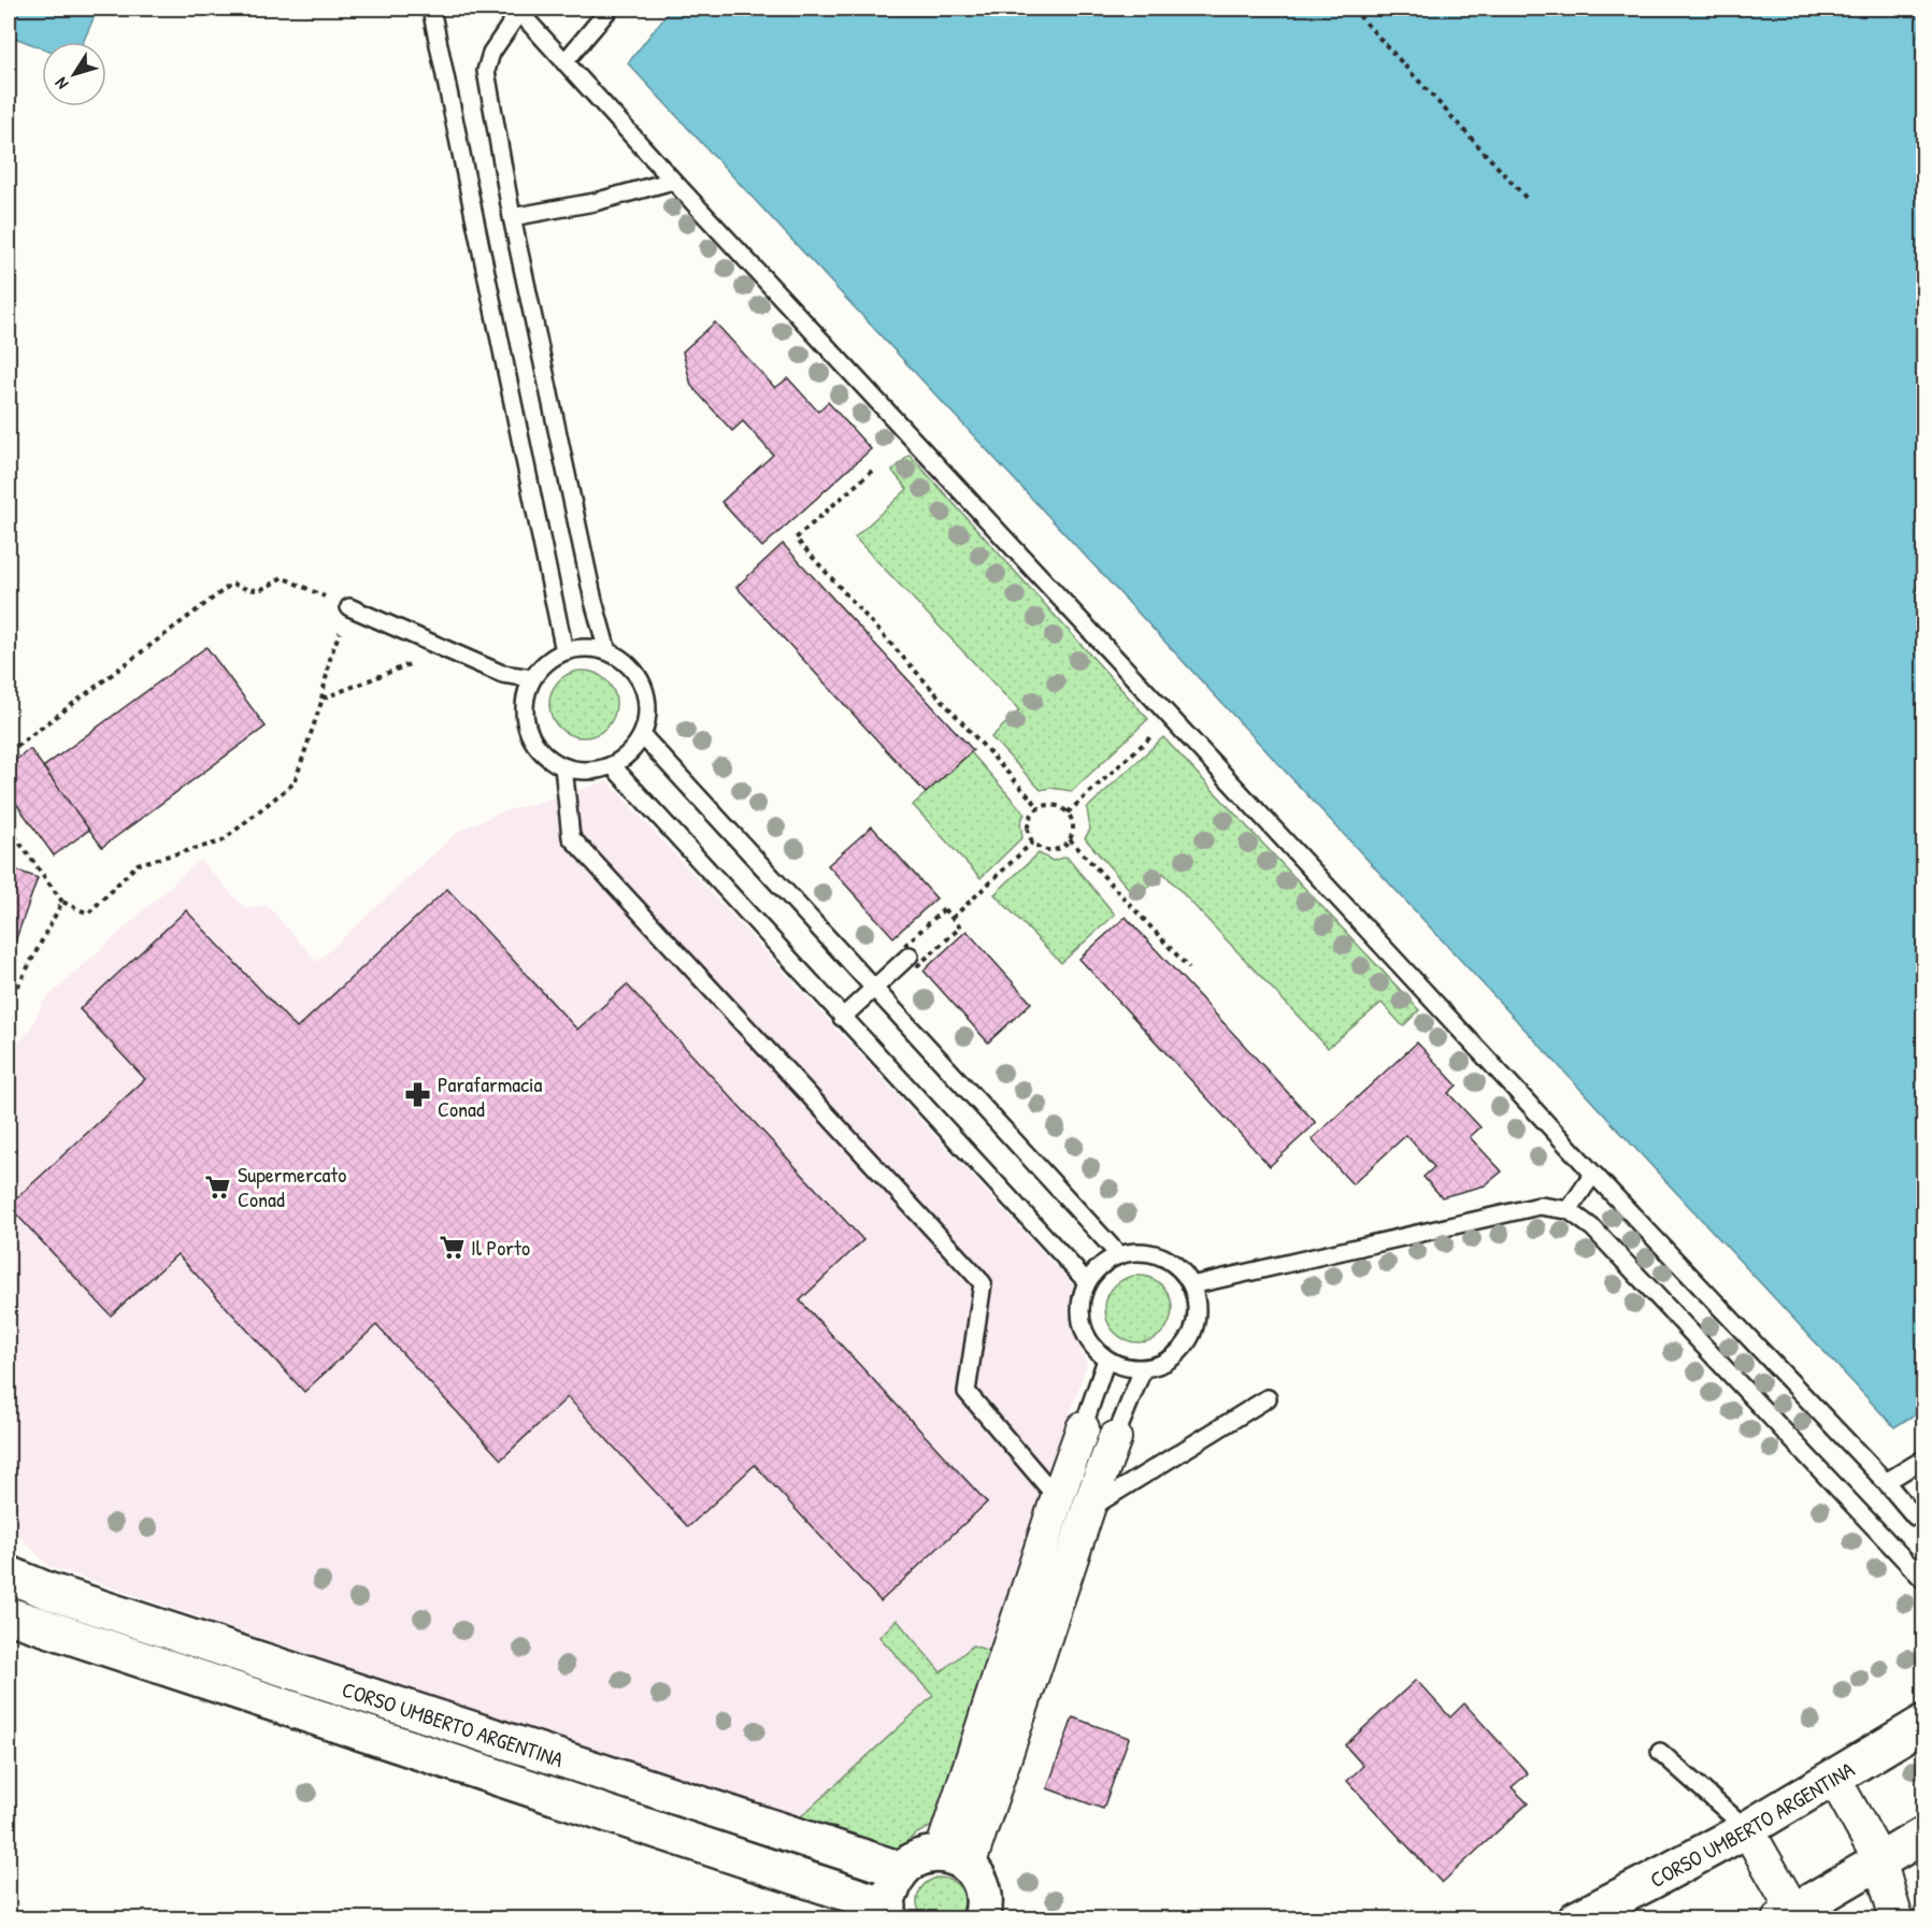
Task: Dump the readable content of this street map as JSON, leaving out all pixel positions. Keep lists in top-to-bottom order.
{
  "streets": {
    "street": ["CORSO UMBERTO ARGENTINA"]
  },
  "places": {
    "pharmacy": ["Parafarmacia Conad"],
    "supermarket": ["Supermercato Conad", "Il Porto"]
  },
  "north": "bottom left"
}
